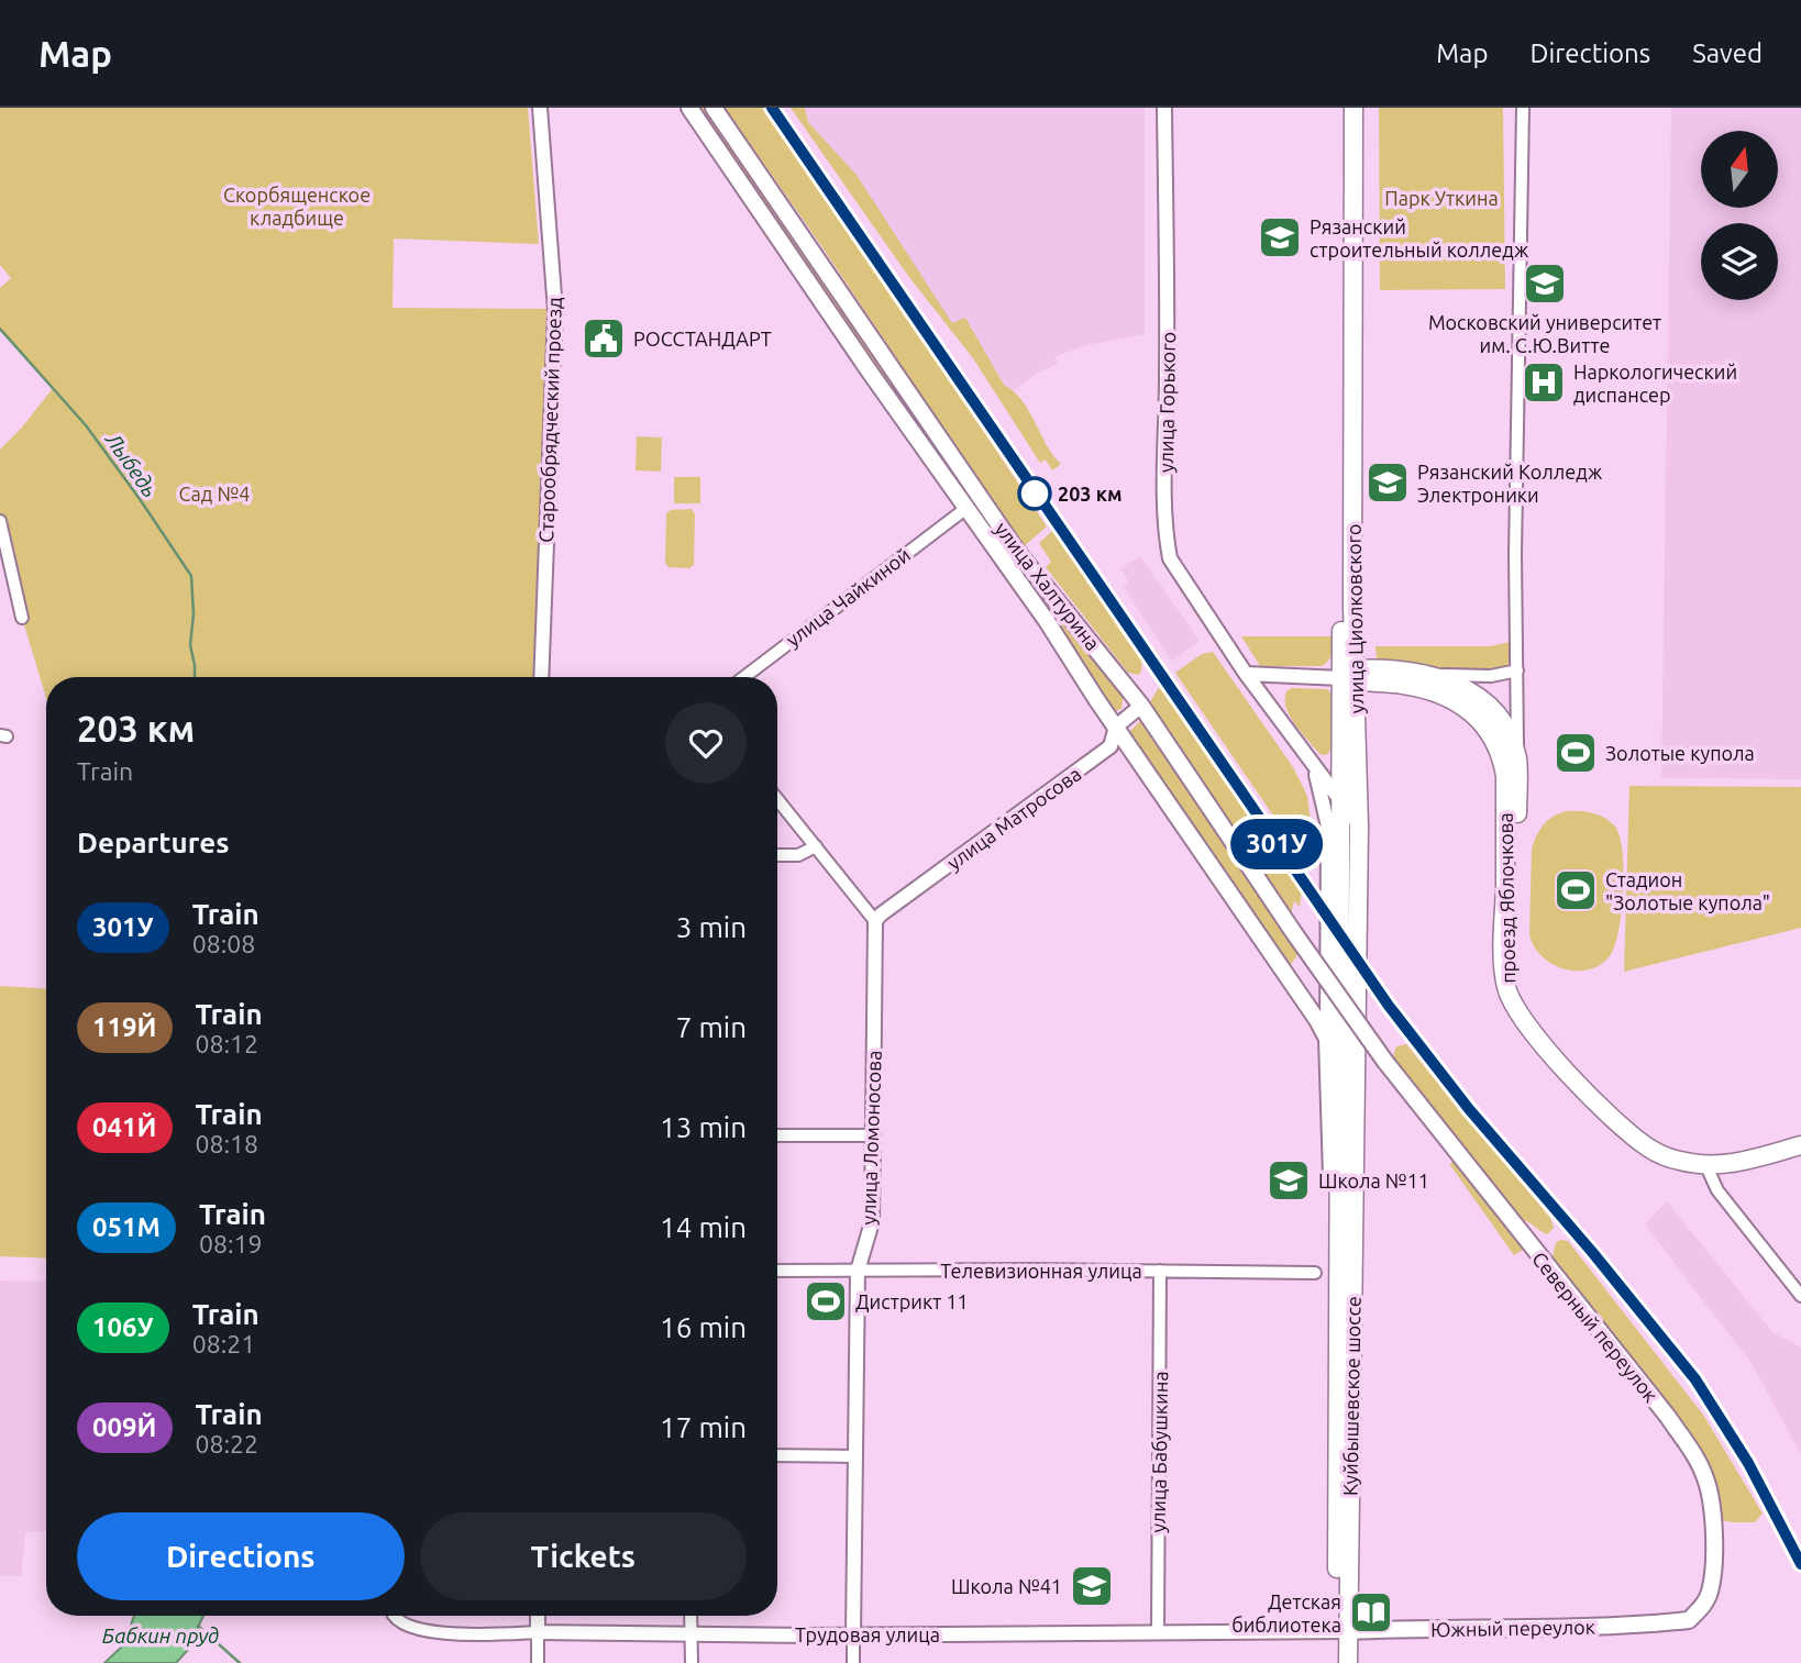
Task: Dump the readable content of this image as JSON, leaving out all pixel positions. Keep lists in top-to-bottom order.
{
  "streets": {
    "main road": [
      "улица Халтурина",
      "улица Циолковского",
      "проезд Яблочкова",
      "Северный переулок",
      "Куйбышевское шоссе",
      "Южный переулок"
    ],
    "street": [
      "улица Горького",
      "Старообрядческий проезд",
      "улица Чайкиной",
      "улица Матросова",
      "улица Ломоносова",
      "Телевизионная улица",
      "улица Бабушкина",
      "Трудовая улица"
    ]
  },
  "crossings": [
    ["улица Горького", "улица Циолковского"],
    ["улица Горького", "Куйбышевское шоссе"],
    ["улица Халтурина", "улица Чайкиной"],
    ["улица Халтурина", "улица Матросова"],
    ["улица Халтурина", "Северный переулок"],
    ["улица Халтурина", "Куйбышевское шоссе"],
    ["улица Циолковского", "проезд Яблочкова"],
    ["улица Циолковского", "Куйбышевское шоссе"],
    ["улица Матросова", "улица Ломоносова"],
    ["улица Ломоносова", "Телевизионная улица"],
    ["улица Ломоносова", "Трудовая улица"],
    ["Телевизионная улица", "улица Бабушкина"],
    ["Северный переулок", "Южный переулок"],
    ["Куйбышевское шоссе", "Южный переулок"],
    ["Куйбышевское шоссе", "Трудовая улица"],
    ["улица Бабушкина", "Трудовая улица"],
    ["Южный переулок", "Трудовая улица"]
  ],
  "water": ["Лыбедь", "Бабкин пруд"],
  "parks": ["Скорбященское кладбище", "Парк Уткина", "Сад №4"],
  "places": {
    "school or university": [
      "Рязанский строительный колледж",
      "Московский университет им. С.Ю.Витте",
      "Рязанский Колледж Электроники",
      "Школа №11",
      "Школа №41"
    ],
    "public building": ["РОССТАНДАРТ"],
    "hospital": ["Наркологический диспансер"],
    "other": ["203 км"],
    "sports": ["Золотые купола", "Стадион \"Золотые купола\"", "Дистрикт 11"],
    "library": ["Детская библиотека"]
  },
  "north": "top",
  "page": {
    "header": "Map",
    "nav": ["Map", "Directions", "Saved"],
    "on_map": "301У",
    "heading": [
      ["203 км", "Train"],
      "Departures"
    ],
    "list": [
      {
        "mark": "301У",
        "name": "Train",
        "note": "08:08",
        "value": "3 min"
      },
      {
        "mark": "119Й",
        "name": "Train",
        "note": "08:12",
        "value": "7 min"
      },
      {
        "mark": "041Й",
        "name": "Train",
        "note": "08:18",
        "value": "13 min"
      },
      {
        "mark": "051М",
        "name": "Train",
        "note": "08:19",
        "value": "14 min"
      },
      {
        "mark": "106У",
        "name": "Train",
        "note": "08:21",
        "value": "16 min"
      },
      {
        "mark": "009Й",
        "name": "Train",
        "note": "08:22",
        "value": "17 min"
      }
    ],
    "buttons": ["Directions", "Tickets"]
  }
}
